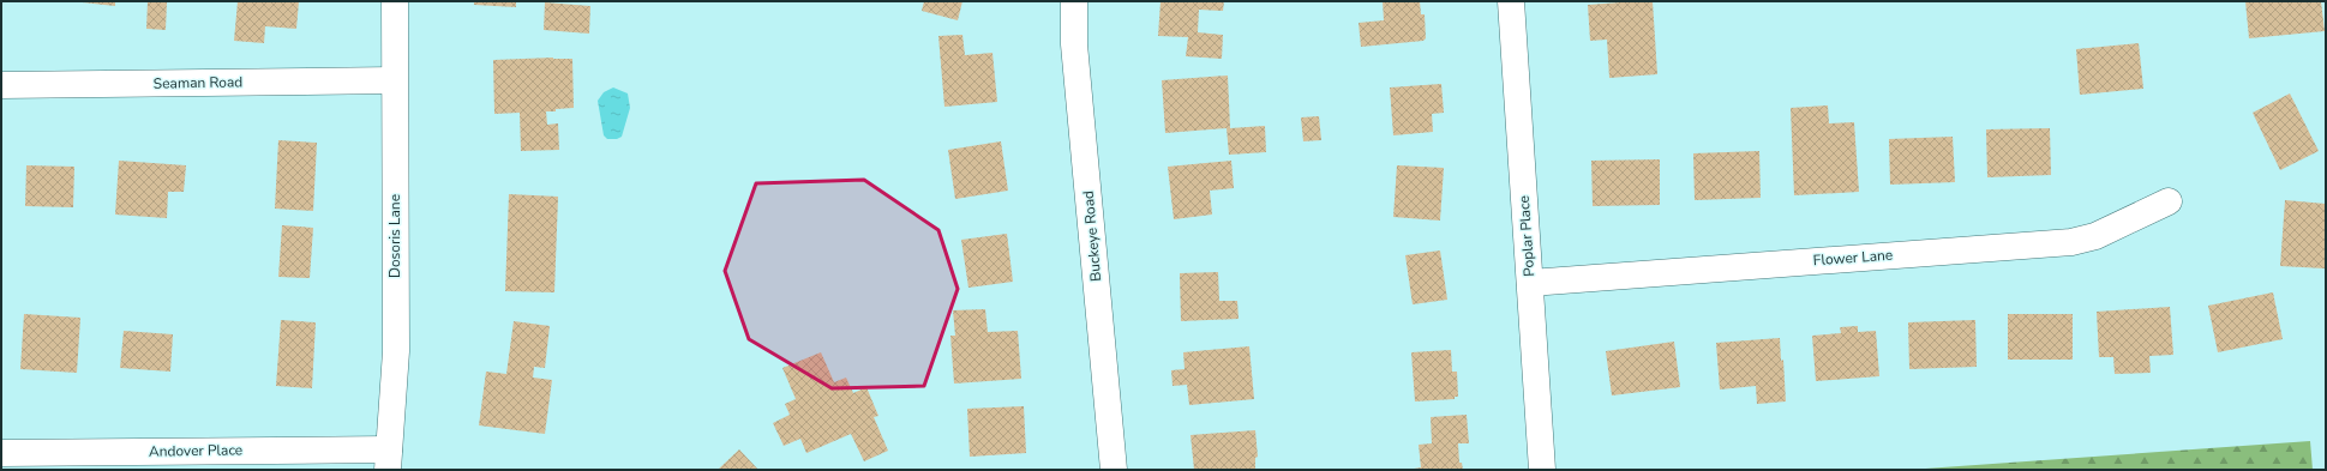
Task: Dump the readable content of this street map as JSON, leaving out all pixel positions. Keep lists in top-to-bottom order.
{
  "streets": {
    "street": [
      "Seaman Road",
      "Dosoris Lane",
      "Buckeye Road",
      "Poplar Place",
      "Flower Lane",
      "Andover Place"
    ]
  },
  "crossings": [
    ["Seaman Road", "Dosoris Lane"],
    ["Dosoris Lane", "Andover Place"],
    ["Poplar Place", "Flower Lane"]
  ]
}
